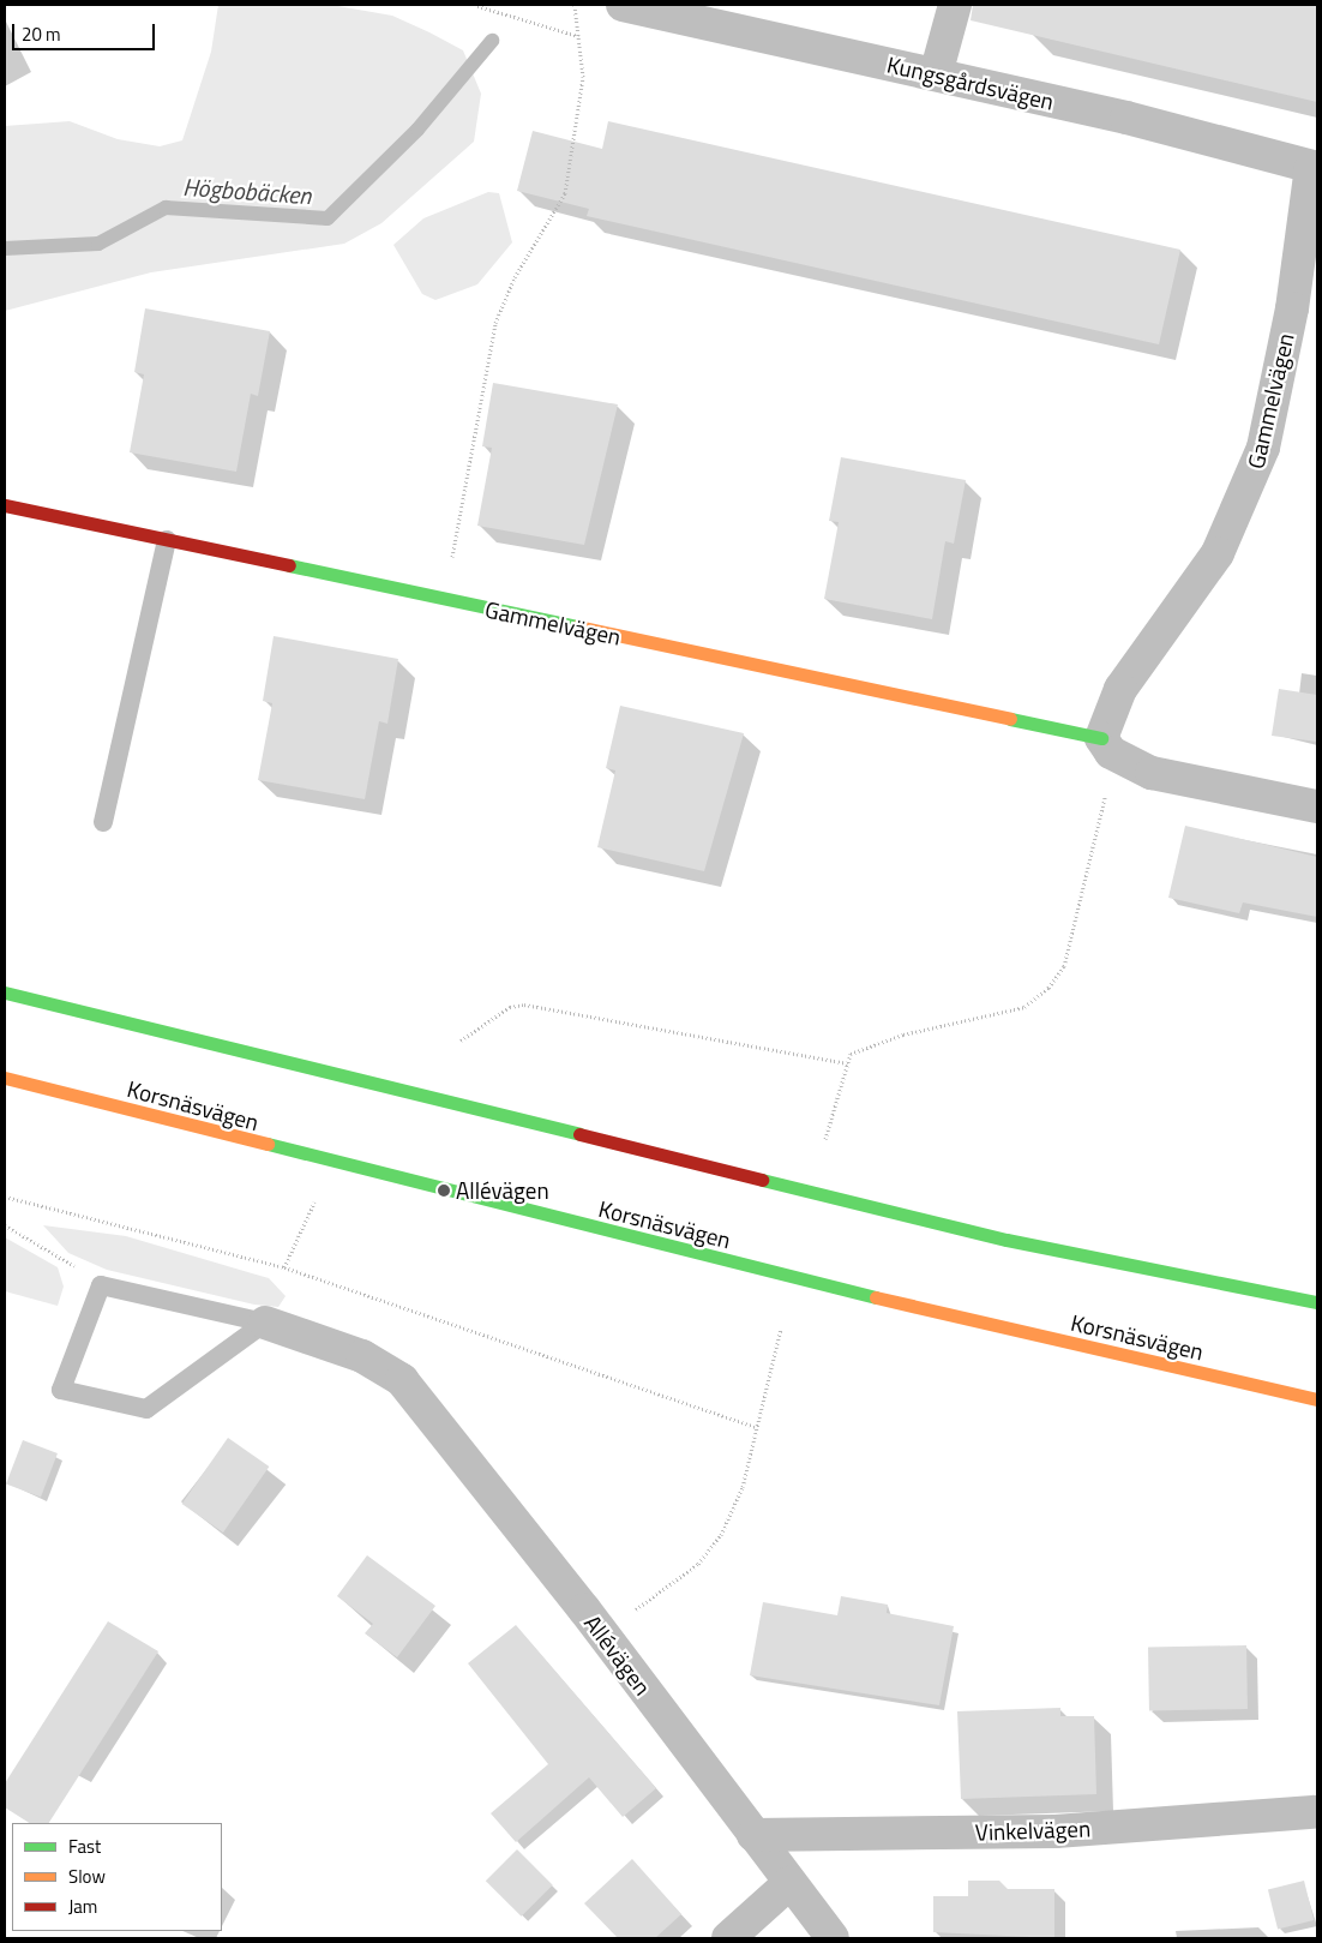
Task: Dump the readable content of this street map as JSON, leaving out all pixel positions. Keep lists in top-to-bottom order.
{
  "streets": {
    "main road": ["Gammelvägen", "Korsnäsvägen"],
    "street": ["Kungsgårdsvägen", "Allévägen", "Vinkelvägen"]
  },
  "crossings": [
    ["Kungsgårdsvägen", "Gammelvägen"],
    ["Allévägen", "Vinkelvägen"]
  ],
  "water": ["Högbobäcken"],
  "places": ["Allévägen"],
  "legend": ["Fast", "Slow", "Jam"],
  "scale_bar": "20 m"
}
